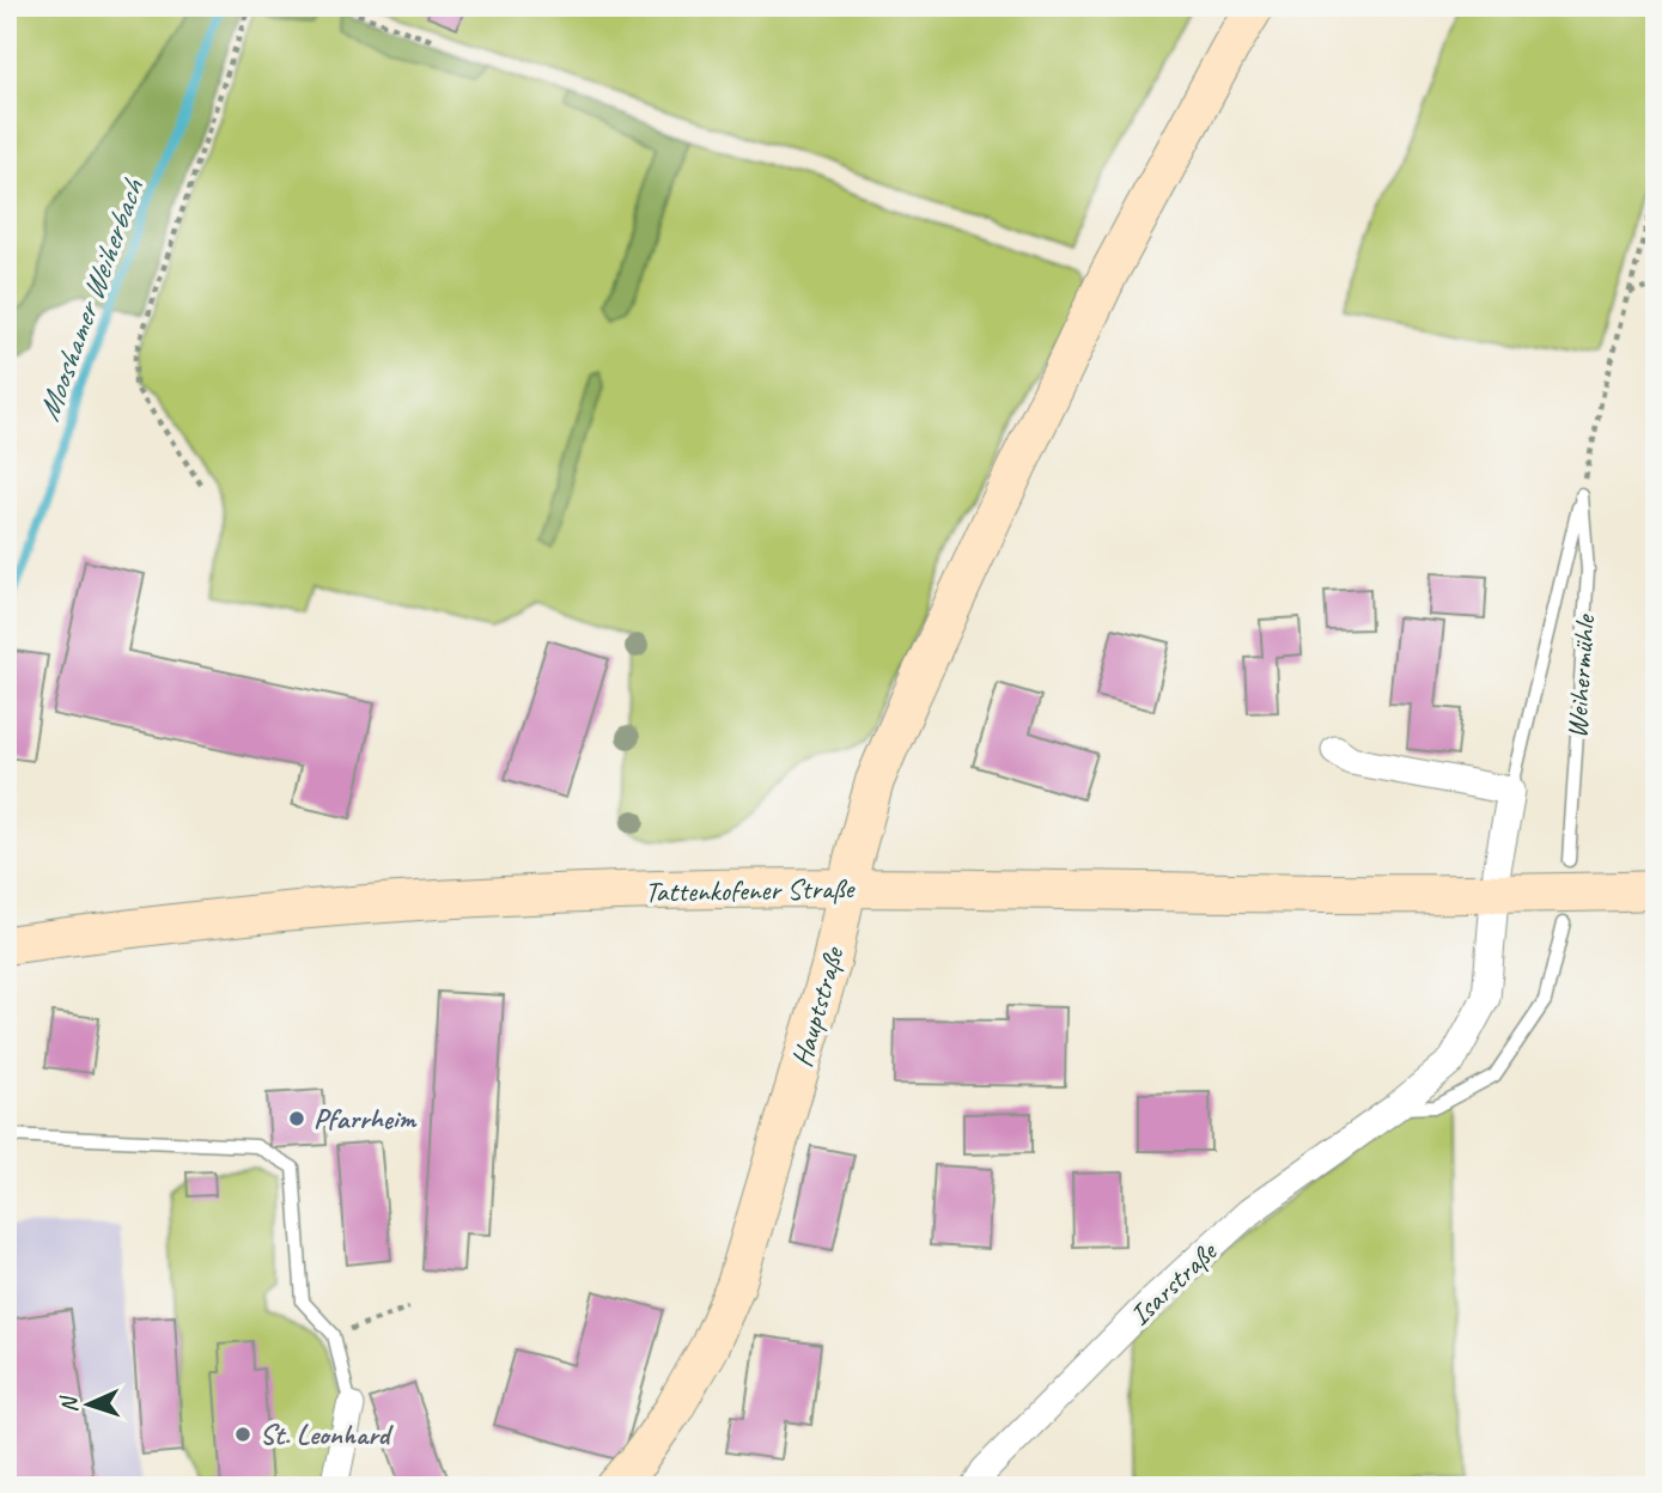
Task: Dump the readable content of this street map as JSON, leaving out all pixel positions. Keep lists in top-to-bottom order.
{
  "streets": {
    "main road": ["Tattenkofener Straße", "Hauptstraße"],
    "street": ["Isarstraße"],
    "lane": ["Weihermühle"]
  },
  "crossings": [
    ["Tattenkofener Straße", "Hauptstraße"],
    ["Tattenkofener Straße", "Isarstraße"]
  ],
  "water": ["Mooshamer Weiherbach"],
  "places": ["Pfarrheim", "St. Leonhard"],
  "north": "left"
}
